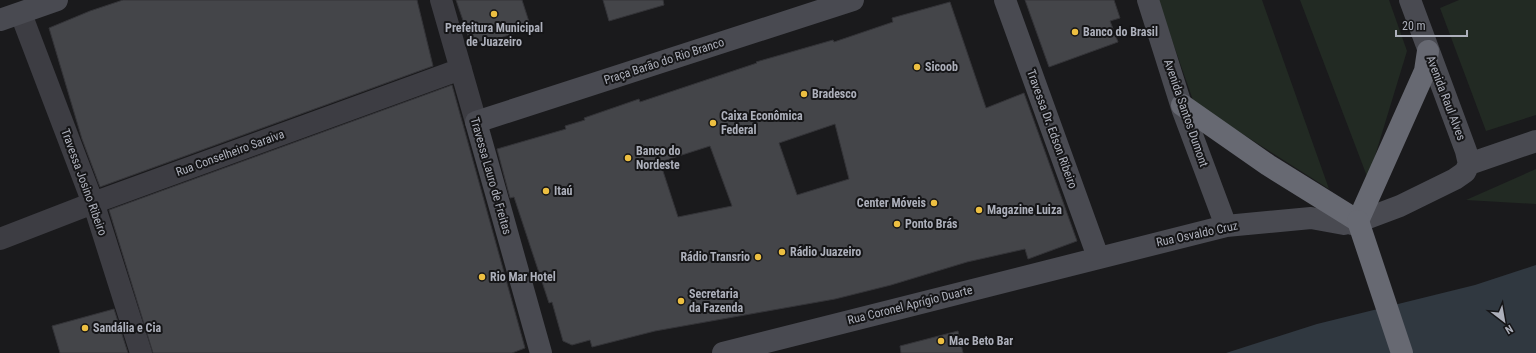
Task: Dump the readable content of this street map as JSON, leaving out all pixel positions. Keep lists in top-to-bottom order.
{
  "streets": {
    "main road": [
      "Praça Barão do Rio Branco",
      "Avenida Raul Alves",
      "Avenida Santos Dumont",
      "Travessa Dr. Edson Ribeiro",
      "Travessa Lauro de Freitas",
      "Rua Osvaldo Cruz",
      "Rua Coronel Aprígio Duarte"
    ],
    "street": ["Rua Conselheiro Saraiva", "Travessa Josino Ribeiro"]
  },
  "crossings": [
    ["Praça Barão do Rio Branco", "Travessa Lauro de Freitas"],
    ["Avenida Santos Dumont", "Rua Osvaldo Cruz"],
    ["Travessa Dr. Edson Ribeiro", "Rua Osvaldo Cruz"],
    ["Travessa Dr. Edson Ribeiro", "Rua Coronel Aprígio Duarte"],
    ["Rua Conselheiro Saraiva", "Travessa Lauro de Freitas"],
    ["Rua Conselheiro Saraiva", "Travessa Josino Ribeiro"],
    ["Rua Osvaldo Cruz", "Rua Coronel Aprígio Duarte"]
  ],
  "places": [
    "Prefeitura Municipal de Juazeiro",
    "Banco do Brasil",
    "Sicoob",
    "Bradesco",
    "Caixa Econômica Federal",
    "Banco do Nordeste",
    "Itaú",
    "Center Móveis",
    "Magazine Luiza",
    "Ponto Brás",
    "Rádio Juazeiro",
    "Rádio Transrio",
    "Rio Mar Hotel",
    "Secretaria da Fazenda",
    "Sandália e Cia",
    "Mac Beto Bar"
  ],
  "scale_bar": "20 m",
  "north": "bottom right"
}
